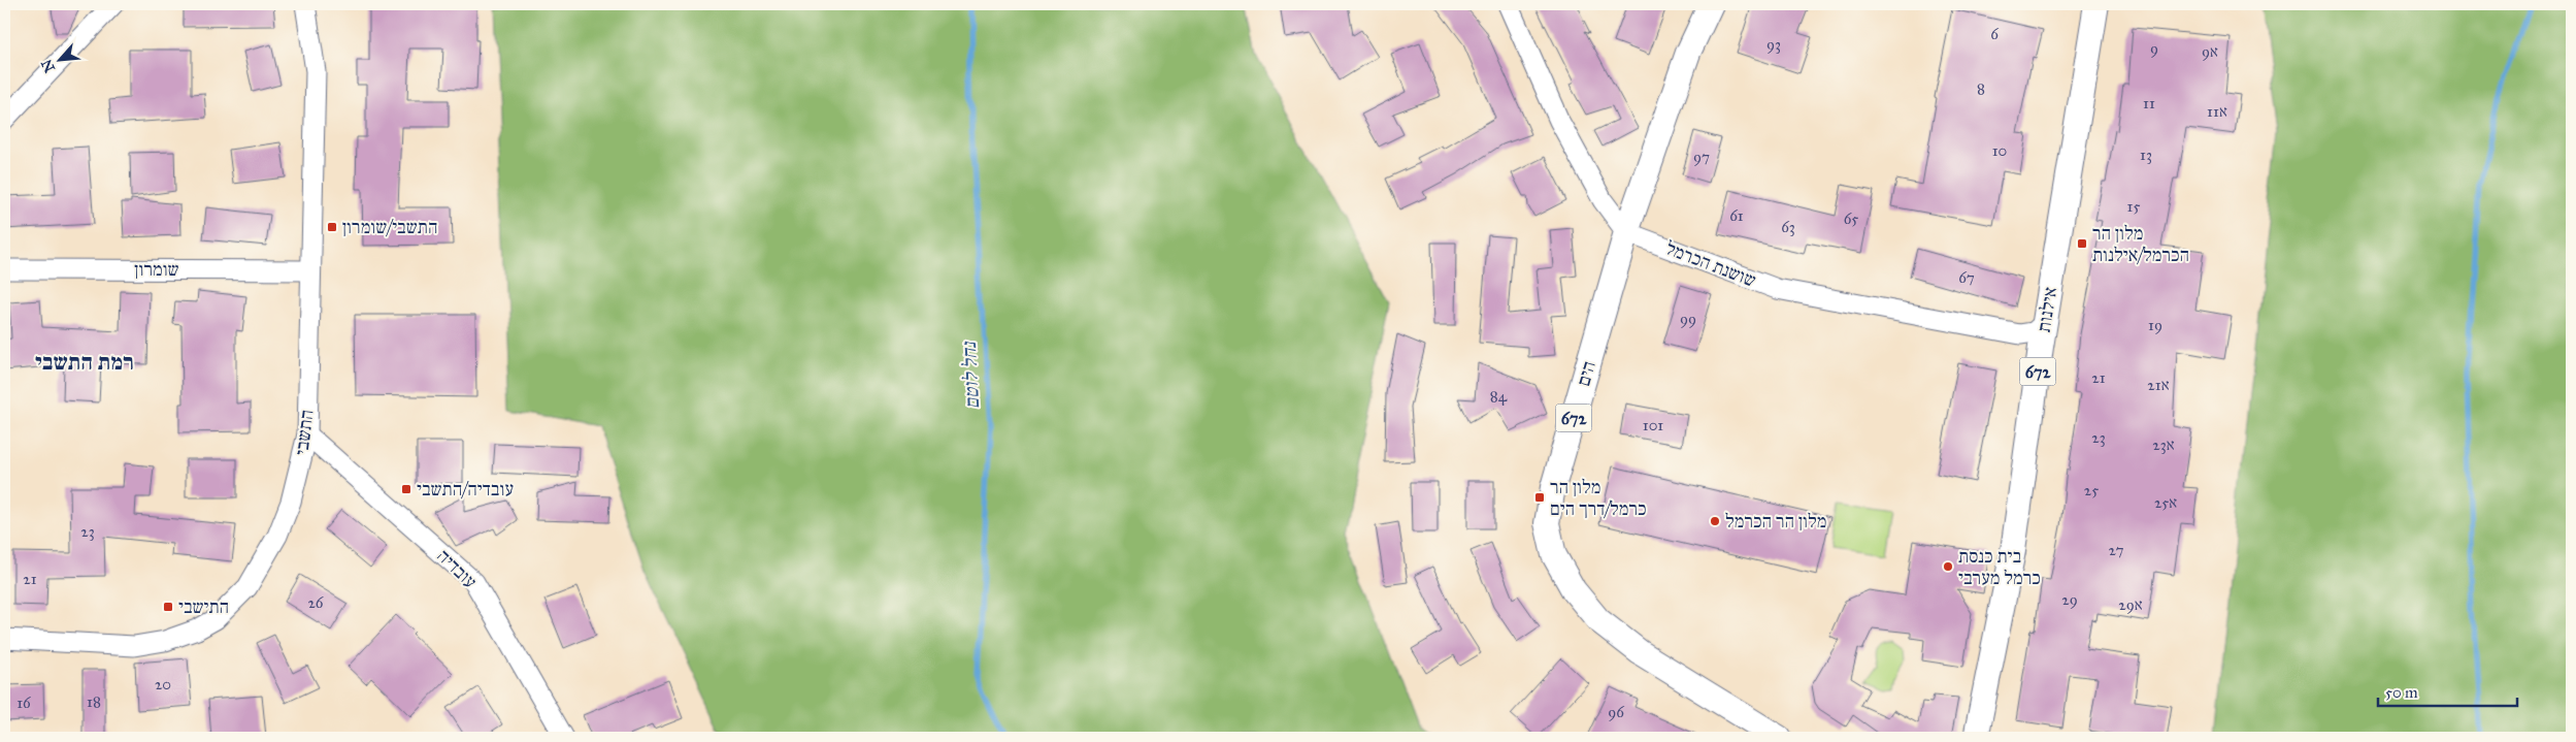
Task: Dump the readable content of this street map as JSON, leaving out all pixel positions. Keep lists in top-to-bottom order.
{
  "streets": {
    "main road": ["אילנות", "672", "הים"],
    "street": [
      "שושנת הכרמל",
      "שומרון",
      "התשבי",
      "עובדיה"
    ]
  },
  "crossings": [
    ["שושנת הכרמל", "אילנות"],
    ["שושנת הכרמל", "הים"],
    ["שומרון", "התשבי"],
    ["התשבי", "עובדיה"]
  ],
  "districts": ["רמת התשבי"],
  "water": ["נחל לוטם"],
  "places": {
    "transit": [
      "התשבי/שומרון",
      "מלון הר הכרמל/אילנות",
      "עובדיה/התשבי",
      "מלון הר כרמל/דרך הים",
      "התישבי"
    ],
    "other": ["מלון הר הכרמל", "בית כנסת כרמל מערבי"]
  },
  "house_numbers": [
    "6",
    "93",
    "9",
    "9א",
    "8",
    "11",
    "11א",
    "10",
    "13",
    "97",
    "15",
    "61",
    "65",
    "63",
    "67",
    "99",
    "19",
    "21",
    "21א",
    "84",
    "101",
    "23",
    "23א",
    "25",
    "25א",
    "23",
    "27",
    "21",
    "29",
    "26",
    "29א",
    "20",
    "18",
    "16",
    "96"
  ],
  "scale_bar": "50 m",
  "north": "bottom left"
}
